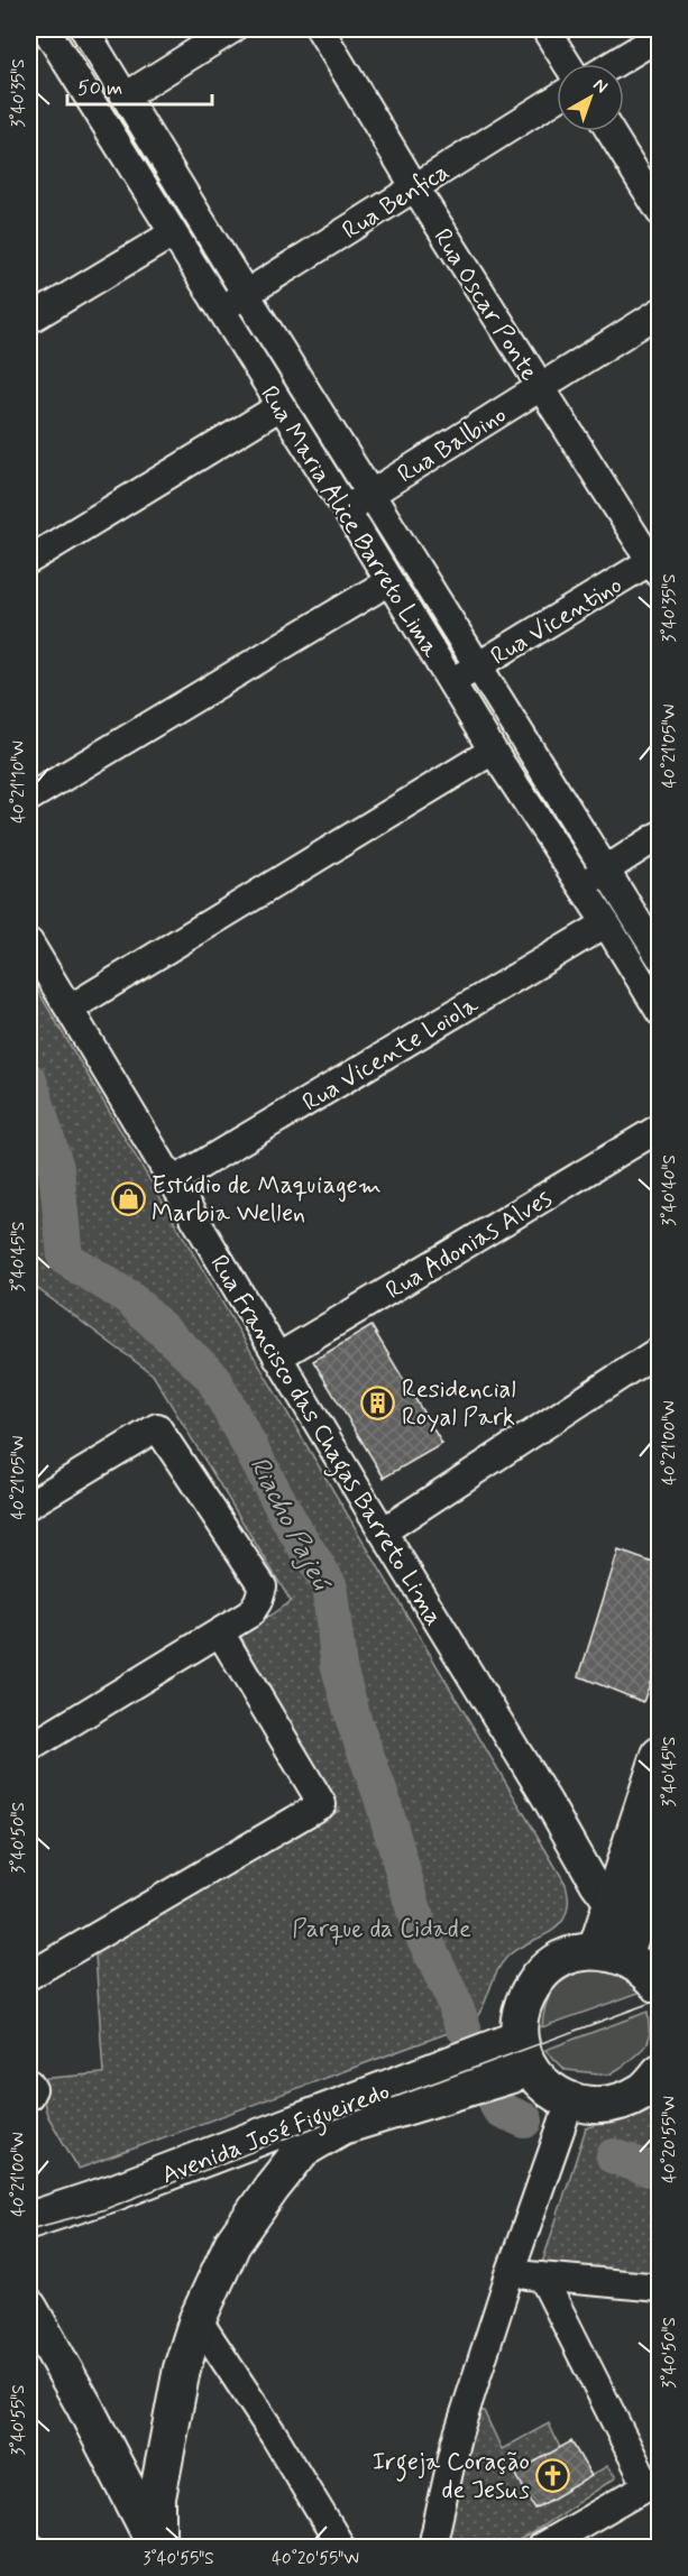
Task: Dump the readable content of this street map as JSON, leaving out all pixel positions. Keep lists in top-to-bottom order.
{
  "streets": {
    "main road": ["Avenida José Figueiredo"],
    "street": [
      "Rua Benfica",
      "Rua Oscar Ponte",
      "Rua Balbino",
      "Rua Maria Alice Barreto Lima",
      "Rua Vicentino",
      "Rua Vicente Loiola",
      "Rua Adonias Alves",
      "Rua Francisco das Chagas Barreto Lima"
    ]
  },
  "crossings": [
    ["Rua Benfica", "Rua Oscar Ponte"],
    ["Rua Benfica", "Rua Maria Alice Barreto Lima"],
    ["Rua Oscar Ponte", "Rua Balbino"],
    ["Rua Oscar Ponte", "Rua Vicentino"],
    ["Rua Balbino", "Rua Maria Alice Barreto Lima"],
    ["Rua Maria Alice Barreto Lima", "Rua Vicentino"],
    ["Rua Maria Alice Barreto Lima", "Rua Vicente Loiola"],
    ["Rua Vicente Loiola", "Rua Francisco das Chagas Barreto Lima"],
    ["Rua Adonias Alves", "Rua Francisco das Chagas Barreto Lima"]
  ],
  "water": ["Riacho Pajeú"],
  "parks": ["Parque da Cidade"],
  "places": {
    "shop": ["Estúdio de Maquiagem Marbia Wellen"],
    "building": ["Residencial Royal Park"],
    "church": ["Irgeja Coração de Jesus"]
  },
  "scale_bar": "50 m",
  "north": "top right",
  "coordinates": [
    "3°40'35\"S",
    "40°21'05\"W",
    "40°21'10\"W",
    "3°40'40\"S",
    "3°40'45\"S",
    "40°21'00\"W",
    "3°40'50\"S",
    "40°20'55\"W",
    "3°40'55\"S"
  ]
}
